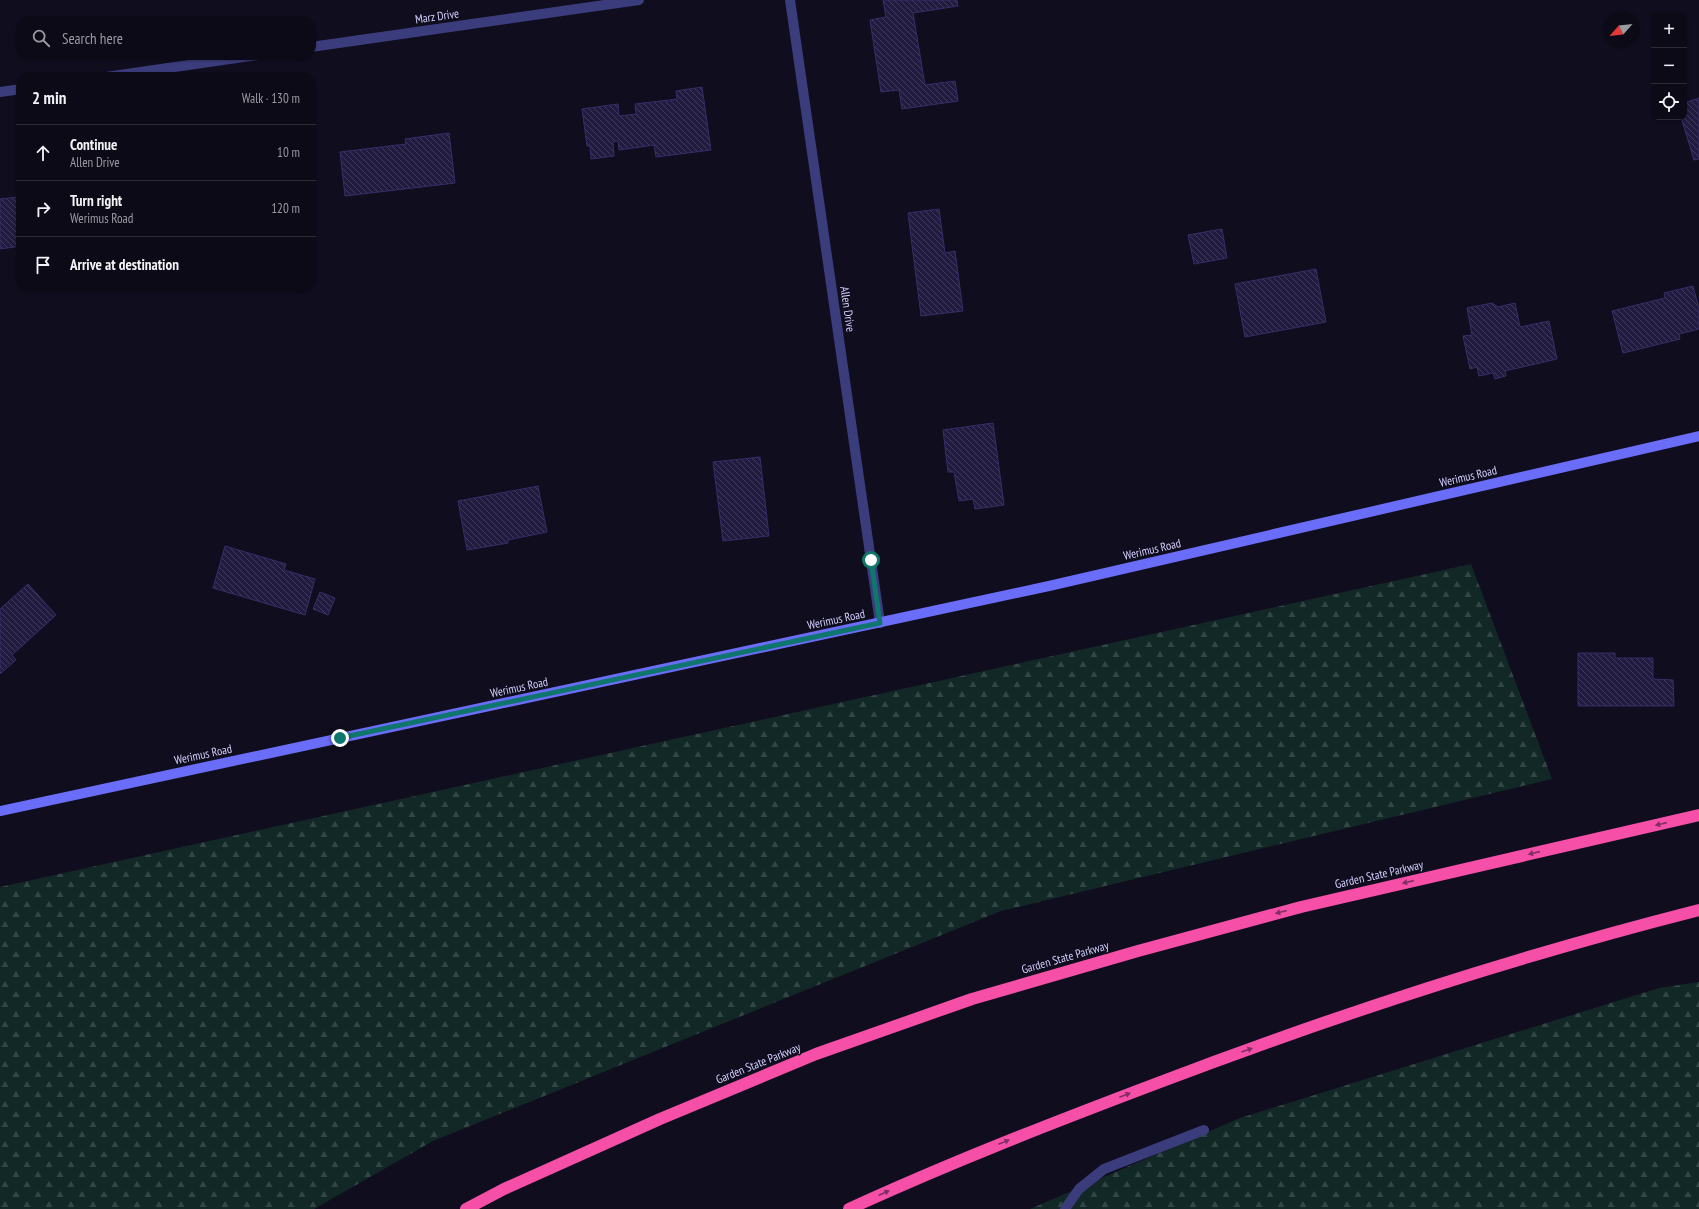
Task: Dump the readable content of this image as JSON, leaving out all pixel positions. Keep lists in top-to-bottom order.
{
  "streets": {
    "highway": ["Garden State Parkway"],
    "main road": ["Werimus Road"],
    "street": ["Marz Drive", "Allen Drive"]
  },
  "crossings": [
    ["Allen Drive", "Werimus Road"]
  ],
  "one_way": ["Garden State Parkway"],
  "north": "bottom left",
  "page": {
    "map_buttons": ["+", "−"],
    "search": "Search here",
    "heading": ["2 min", "Walk · 130 m"],
    "list": [
      ["Continue", "Allen Drive", "10 m"],
      ["Turn right", "Werimus Road", "120 m"],
      "Arrive at destination"
    ]
  }
}
